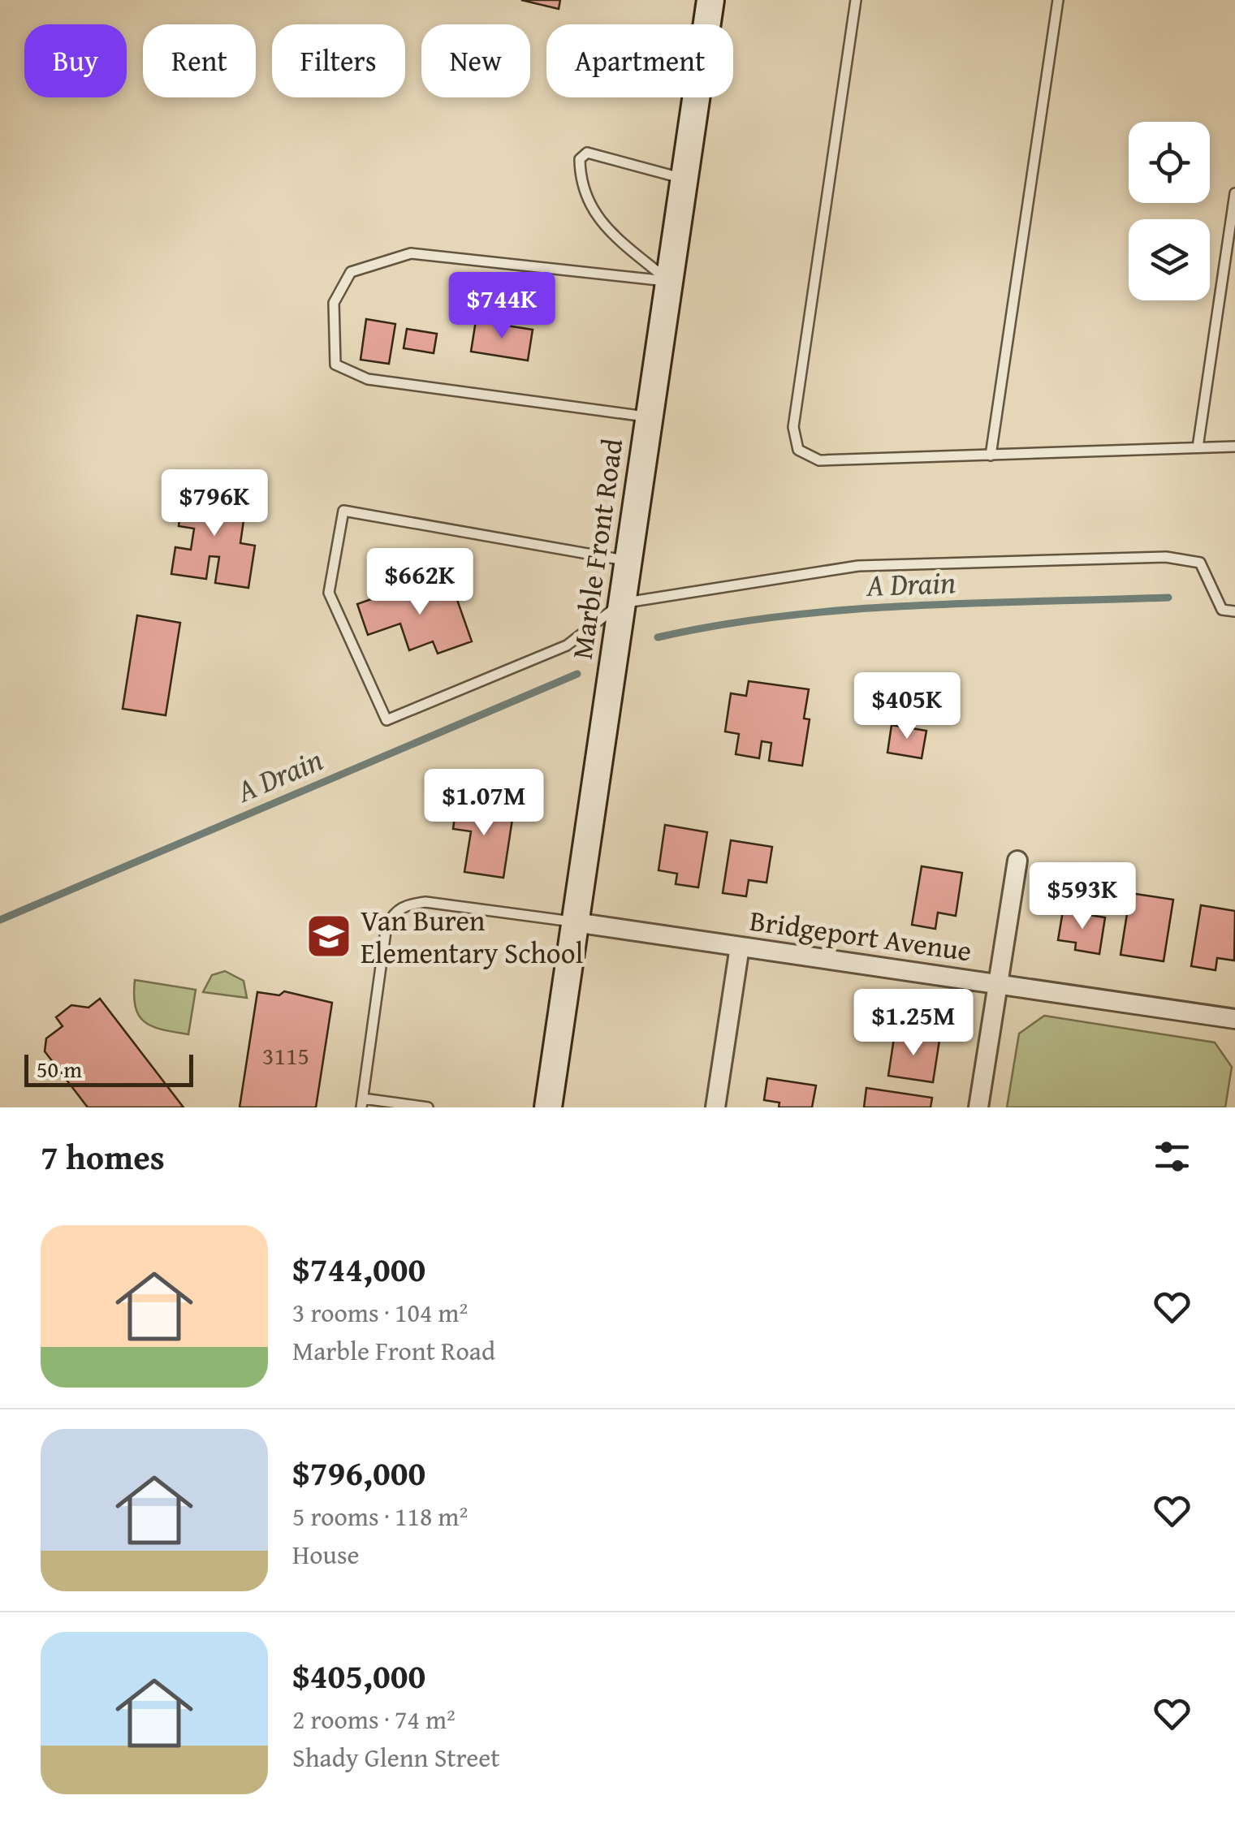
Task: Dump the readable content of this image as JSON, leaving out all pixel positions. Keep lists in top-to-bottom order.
{
  "streets": {
    "street": ["Marble Front Road", "Bridgeport Avenue"]
  },
  "crossings": [
    ["Marble Front Road", "Bridgeport Avenue"]
  ],
  "water": ["A Drain"],
  "places": {
    "school or university": ["Van Buren Elementary School"]
  },
  "house_numbers": ["3115"],
  "scale_bar": "50 m",
  "page": {
    "chip": [
      "Buy",
      "Rent",
      "Filters",
      "New",
      "Apartment"
    ],
    "price": [
      "$744K",
      "$796K",
      "$662K",
      "$405K",
      "$1.07M",
      "$593K",
      "$1.25M"
    ],
    "scale": "50 m",
    "heading": "7 homes",
    "list": [
      {
        "name": "$744,000",
        "note": "3 rooms · 104 m² · Marble Front Road"
      },
      {
        "name": "$796,000",
        "note": "5 rooms · 118 m² · House"
      },
      {
        "name": "$405,000",
        "note": "2 rooms · 74 m² · Shady Glenn Street"
      }
    ]
  }
}
